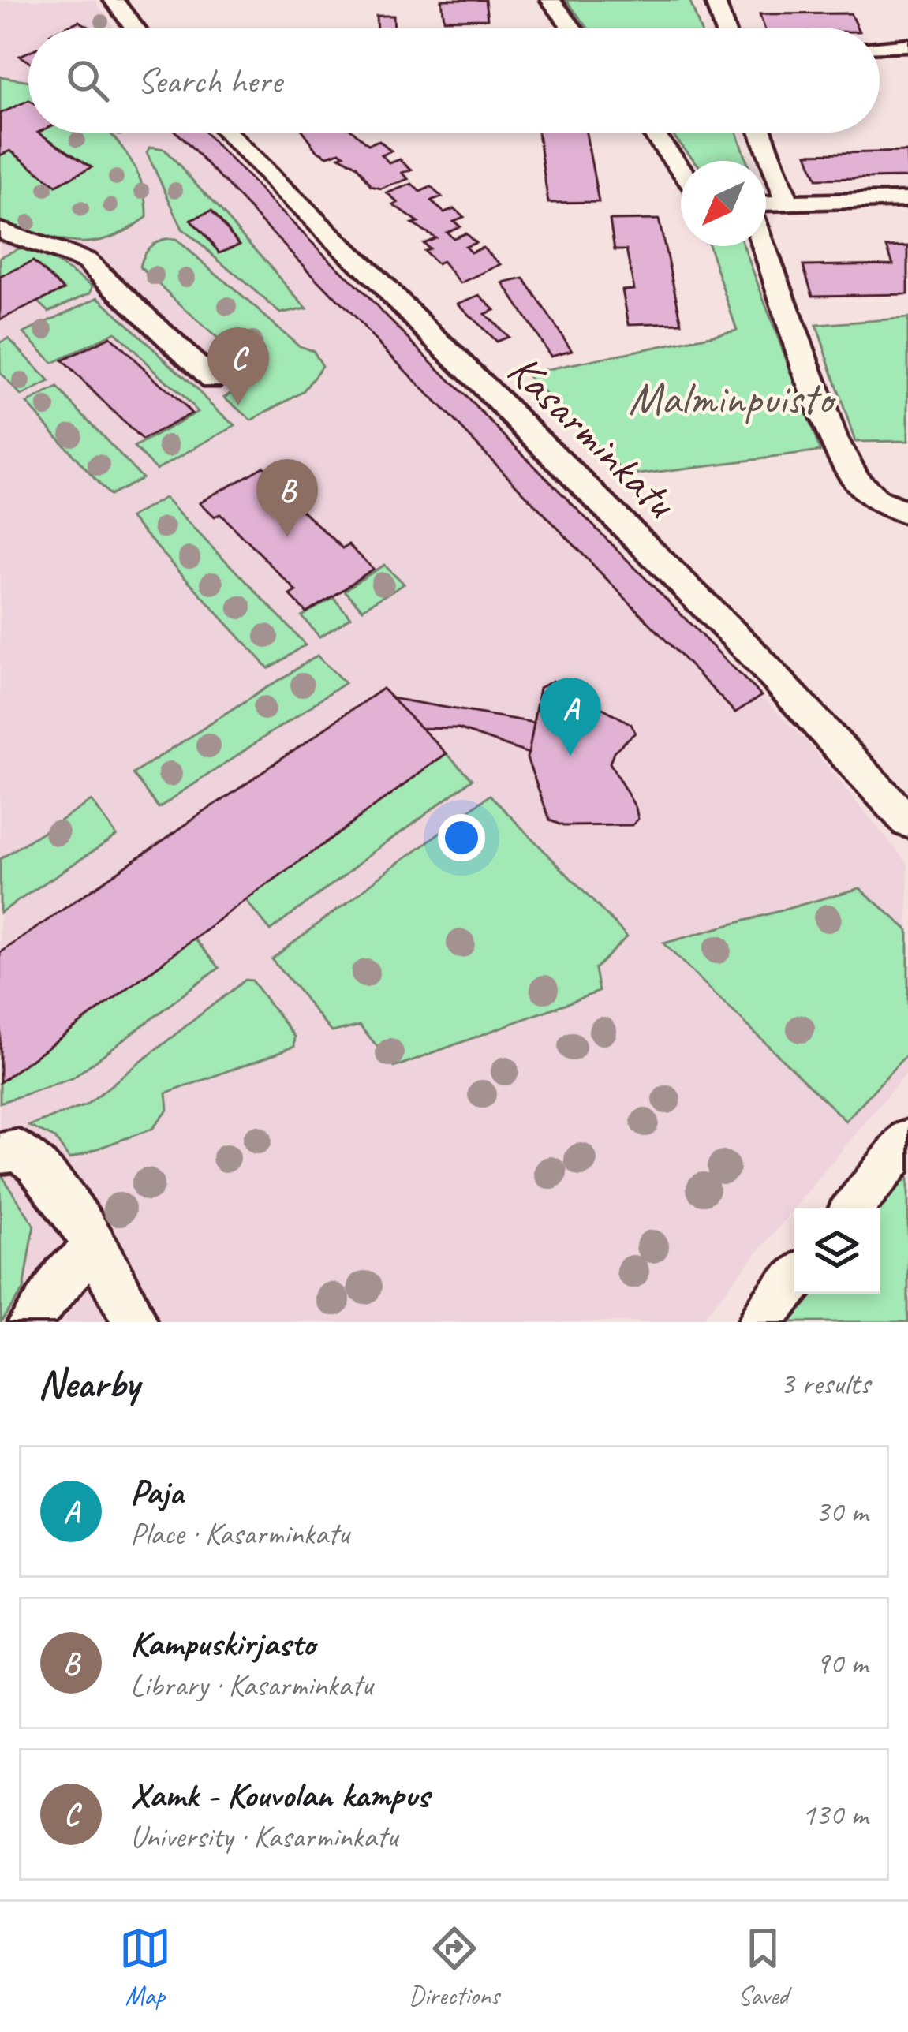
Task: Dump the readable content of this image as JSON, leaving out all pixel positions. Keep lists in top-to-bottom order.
{
  "streets": {
    "street": ["Kasarminkatu"]
  },
  "parks": ["Malminpuisto"],
  "north": "bottom left",
  "page": {
    "search": "Search here",
    "pins": ["C", "B", "A"],
    "heading": ["Nearby", "3 results"],
    "list": [
      {
        "mark": "A",
        "name": "Paja",
        "note": "Place · Kasarminkatu",
        "value": "30 m"
      },
      {
        "mark": "B",
        "name": "Kampuskirjasto",
        "note": "Library · Kasarminkatu",
        "value": "90 m"
      },
      {
        "mark": "C",
        "name": "Xamk - Kouvolan kampus",
        "note": "University · Kasarminkatu",
        "value": "130 m"
      }
    ],
    "nav": ["Map", "Directions", "Saved"]
  }
}
